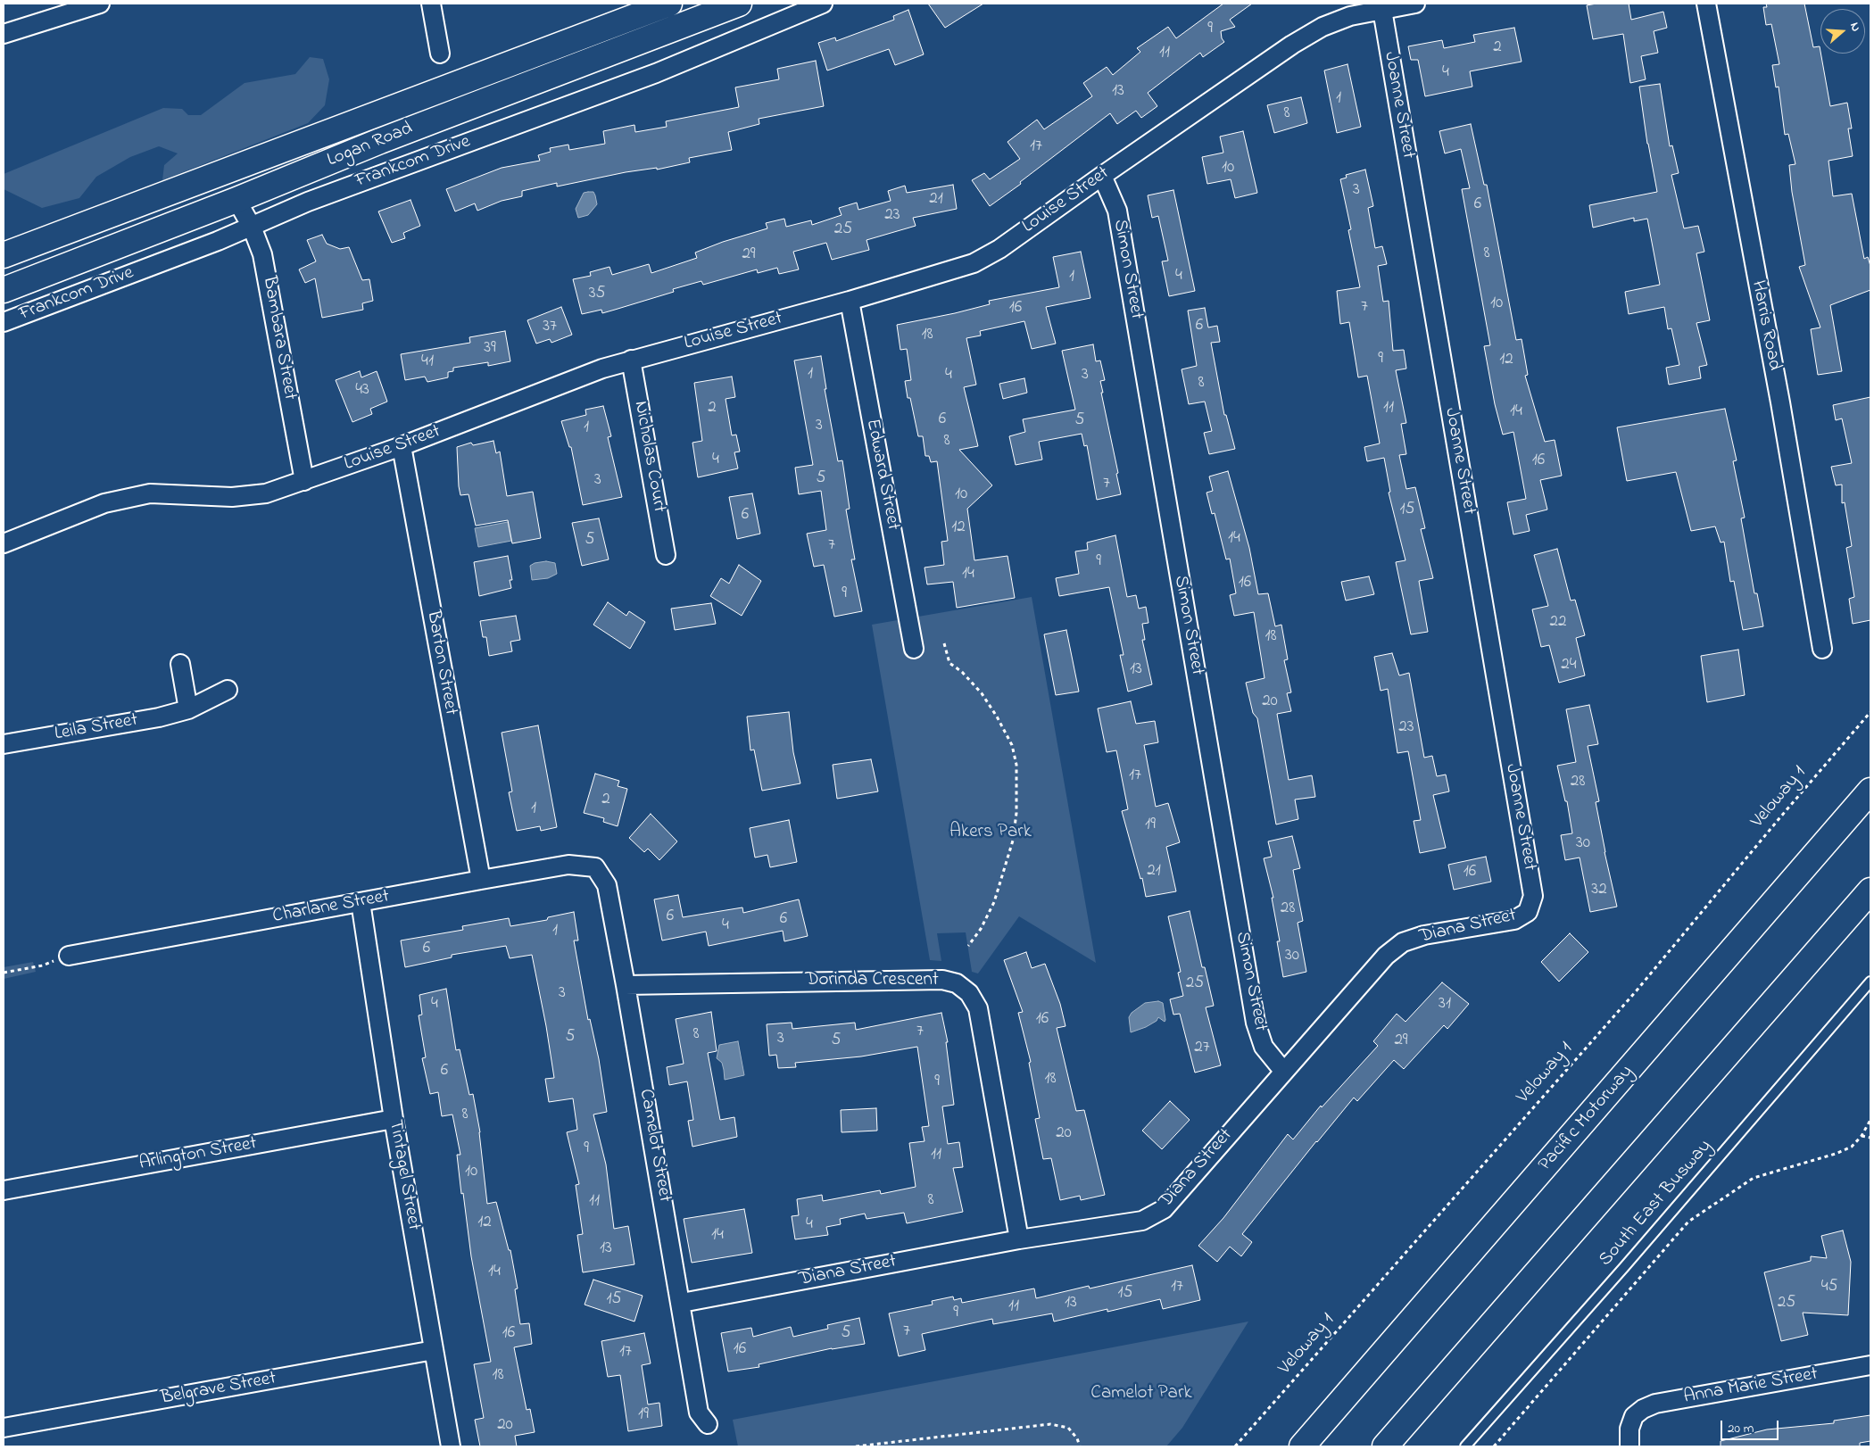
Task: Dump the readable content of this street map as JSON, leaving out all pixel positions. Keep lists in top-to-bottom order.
{
  "streets": {
    "main road": ["Logan Road", "Pacific Motorway"],
    "street": [
      "Joanne Street",
      "Frankcom Drive",
      "Louise Street",
      "Simon Street",
      "Harris Road",
      "Bambara Street",
      "Nicholas Court",
      "Edward Street",
      "Barton Street",
      "Leila Street",
      "Charlane Street",
      "Diana Street",
      "Dorinda Crescent",
      "Camelot Street",
      "Arlington Street",
      "Tintagel Street",
      "Anna Marie Street",
      "Belgrave Street"
    ],
    "lane": ["South East Busway"],
    "path": ["Veloway 1"]
  },
  "crossings": [
    ["Joanne Street", "Louise Street"],
    ["Joanne Street", "Diana Street"],
    ["Logan Road", "Bambara Street"],
    ["Frankcom Drive", "Bambara Street"],
    ["Louise Street", "Simon Street"],
    ["Louise Street", "Bambara Street"],
    ["Louise Street", "Nicholas Court"],
    ["Louise Street", "Edward Street"],
    ["Louise Street", "Barton Street"],
    ["Simon Street", "Diana Street"],
    ["Barton Street", "Charlane Street"],
    ["Charlane Street", "Camelot Street"],
    ["Charlane Street", "Tintagel Street"],
    ["Diana Street", "Dorinda Crescent"],
    ["Diana Street", "Camelot Street"],
    ["Dorinda Crescent", "Camelot Street"],
    ["Arlington Street", "Tintagel Street"],
    ["Tintagel Street", "Belgrave Street"]
  ],
  "parks": ["Akers Park", "Camelot Park"],
  "house_numbers": [
    "9",
    "2",
    "11",
    "4",
    "13",
    "1",
    "8",
    "17",
    "10",
    "3",
    "21",
    "6",
    "23",
    "25",
    "8",
    "29",
    "4",
    "1",
    "35",
    "10",
    "7",
    "16",
    "6",
    "37",
    "18",
    "39",
    "9",
    "12",
    "41",
    "1",
    "4",
    "3",
    "8",
    "43",
    "2",
    "11",
    "14",
    "6",
    "5",
    "3",
    "1",
    "8",
    "4",
    "16",
    "5",
    "3",
    "7",
    "10",
    "15",
    "6",
    "12",
    "14",
    "5",
    "7",
    "9",
    "14",
    "16",
    "9",
    "22",
    "18",
    "24",
    "13",
    "20",
    "23",
    "17",
    "28",
    "2",
    "1",
    "19",
    "30",
    "21",
    "16",
    "32",
    "28",
    "6",
    "6",
    "4",
    "1",
    "6",
    "30",
    "25",
    "3",
    "4",
    "31",
    "16",
    "7",
    "8",
    "5",
    "3",
    "5",
    "29",
    "27",
    "6",
    "18",
    "9",
    "8",
    "20",
    "9",
    "11",
    "10",
    "8",
    "11",
    "12",
    "4",
    "14",
    "13",
    "14",
    "17",
    "45",
    "15",
    "15",
    "13",
    "25",
    "11",
    "9",
    "7",
    "16",
    "5",
    "16",
    "17",
    "18",
    "19",
    "20"
  ],
  "scale_bar": "20 m",
  "north": "right"
}
